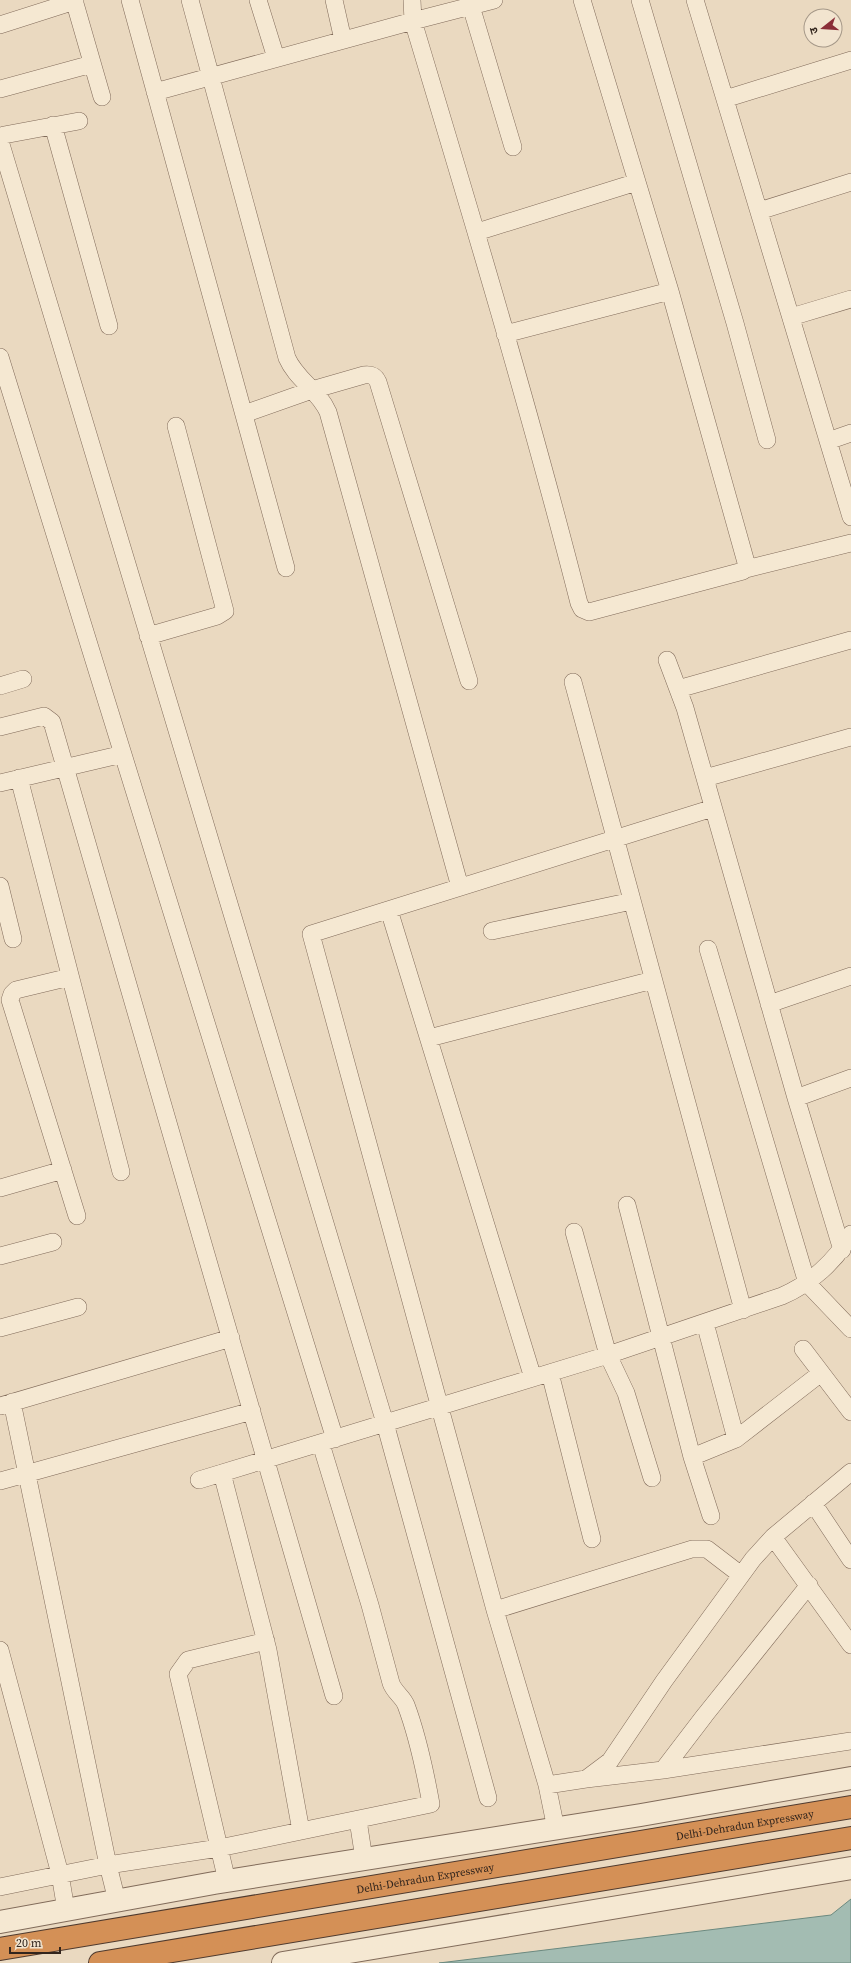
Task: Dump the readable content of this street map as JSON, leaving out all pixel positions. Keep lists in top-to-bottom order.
{
  "streets": {
    "highway": ["Delhi-Dehradun Expressway"]
  },
  "scale_bar": "20 m",
  "north": "left"
}
